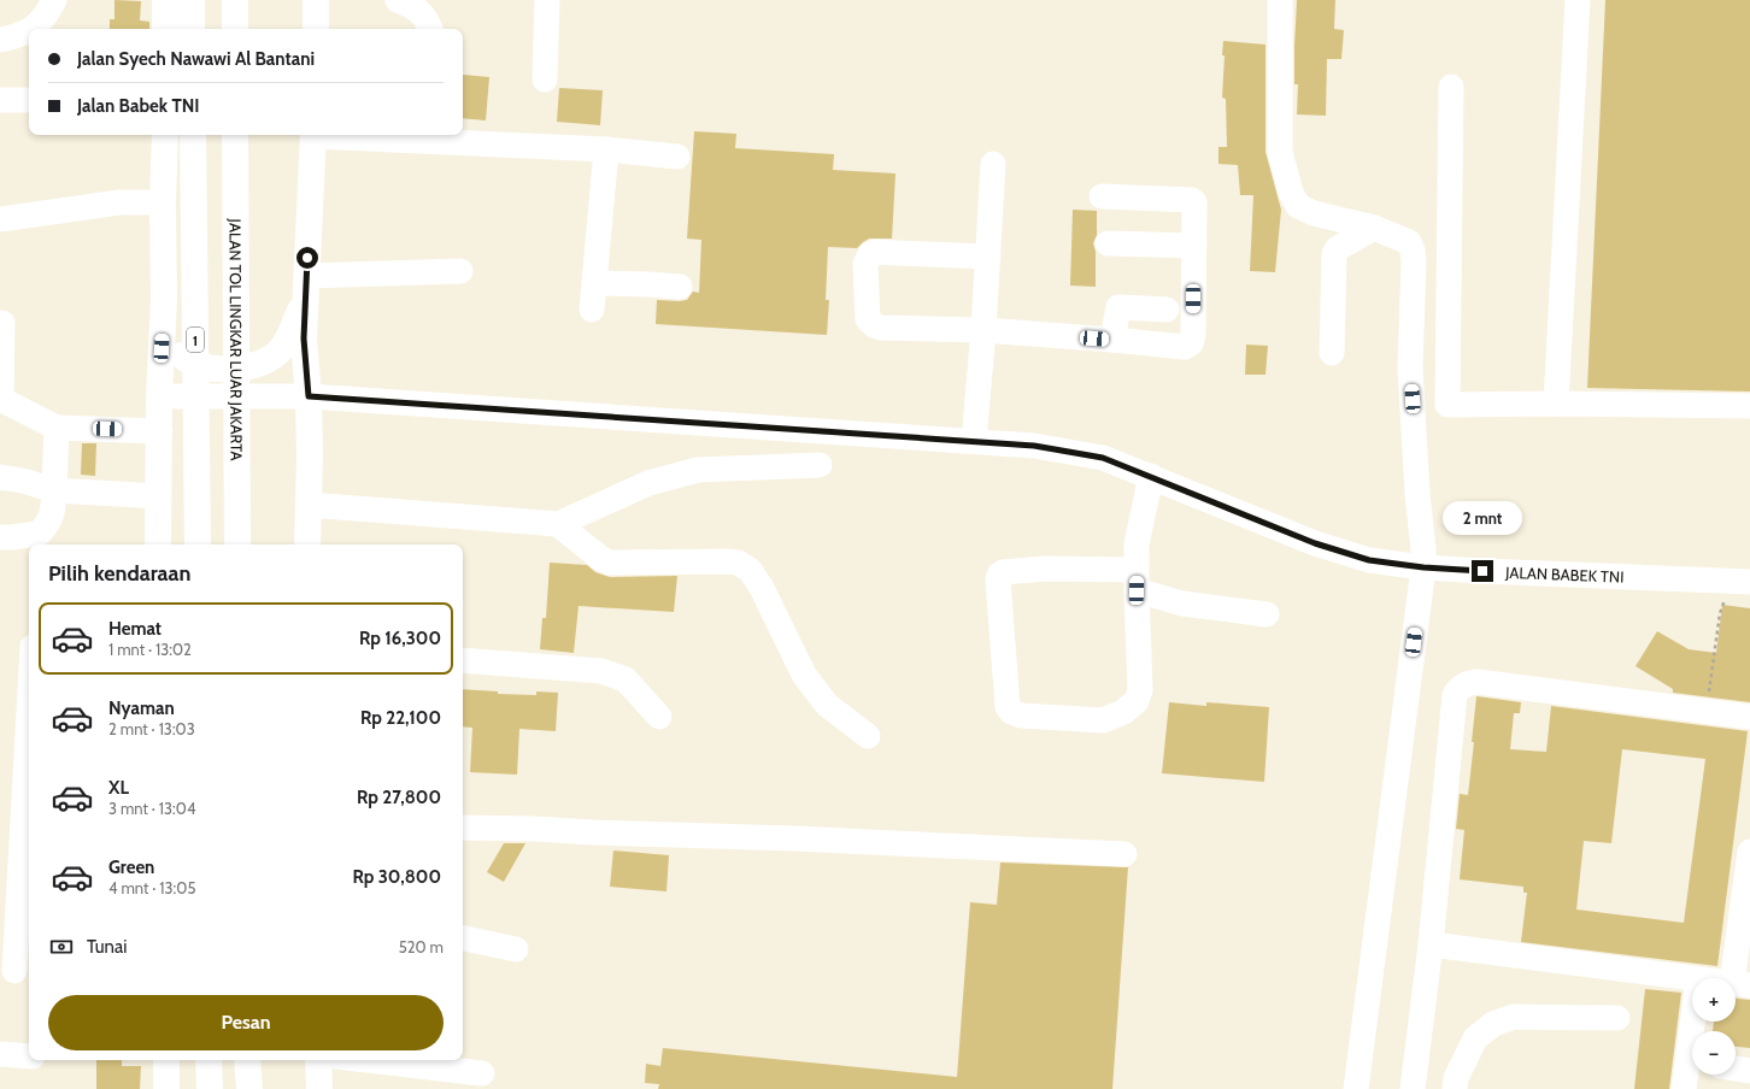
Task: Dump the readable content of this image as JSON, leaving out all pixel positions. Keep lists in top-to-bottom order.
{
  "streets": {
    "highway": ["1", "JALAN TOL LINGKAR LUAR JAKARTA"],
    "street": ["JALAN BABEK TNI"]
  },
  "page": {
    "banner": ["Jalan Syech Nawawi Al Bantani", "Jalan Babek TNI"],
    "bubble": "2 mnt",
    "heading": "Pilih kendaraan",
    "list": [
      {
        "name": "Hemat",
        "note": "1 mnt · 13:02",
        "value": "Rp 16,300"
      },
      {
        "name": "Nyaman",
        "note": "2 mnt · 13:03",
        "value": "Rp 22,100"
      },
      {
        "name": "XL",
        "note": "3 mnt · 13:04",
        "value": "Rp 27,800"
      },
      {
        "name": "Green",
        "note": "4 mnt · 13:05",
        "value": "Rp 30,800"
      }
    ],
    "pay": ["Tunai", "520 m"],
    "map_buttons": ["+", "−"],
    "buttons": "Pesan"
  }
}
